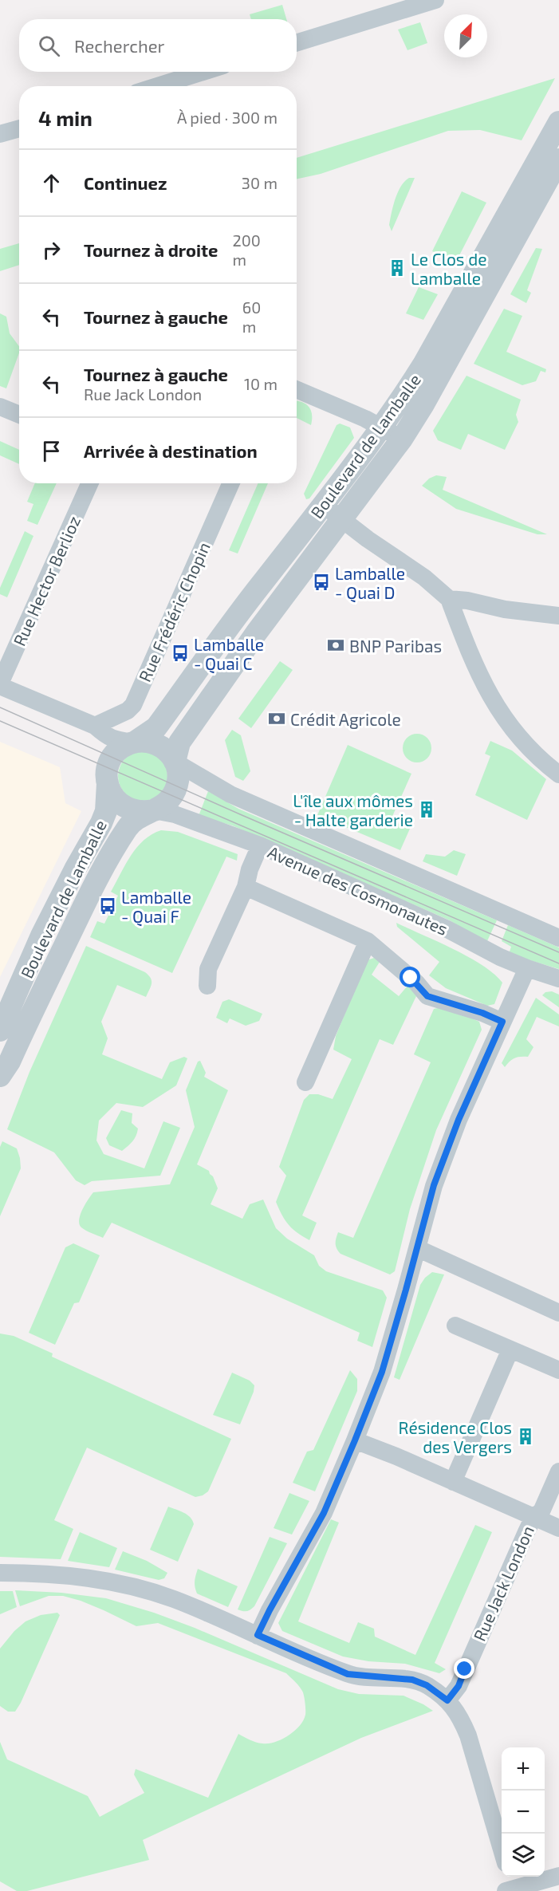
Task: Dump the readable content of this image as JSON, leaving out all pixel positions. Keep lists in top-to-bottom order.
{
  "streets": {
    "street": [
      "Boulevard de Lamballe",
      "Rue Hector Berlioz",
      "Rue Frédéric Chopin",
      "Avenue des Cosmonautes",
      "Rue Jack London"
    ]
  },
  "crossings": [
    ["Boulevard de Lamballe", "Avenue des Cosmonautes"]
  ],
  "places": {
    "building": ["Le Clos de Lamballe", "L'île aux mômes - Halte garderie", "Résidence Clos des Vergers"],
    "bus stop": ["Lamballe - Quai D", "Lamballe - Quai C", "Lamballe - Quai F"],
    "bank": ["BNP Paribas", "Crédit Agricole"]
  },
  "north": "top right",
  "page": {
    "search": "Rechercher",
    "heading": ["4 min", "À pied · 300 m"],
    "list": [
      ["Continuez", "30 m"],
      ["Tournez à droite", "200 m"],
      ["Tournez à gauche", "60 m"],
      ["Tournez à gauche", "Rue Jack London", "10 m"],
      "Arrivée à destination"
    ],
    "map_buttons": ["+", "−"]
  }
}
